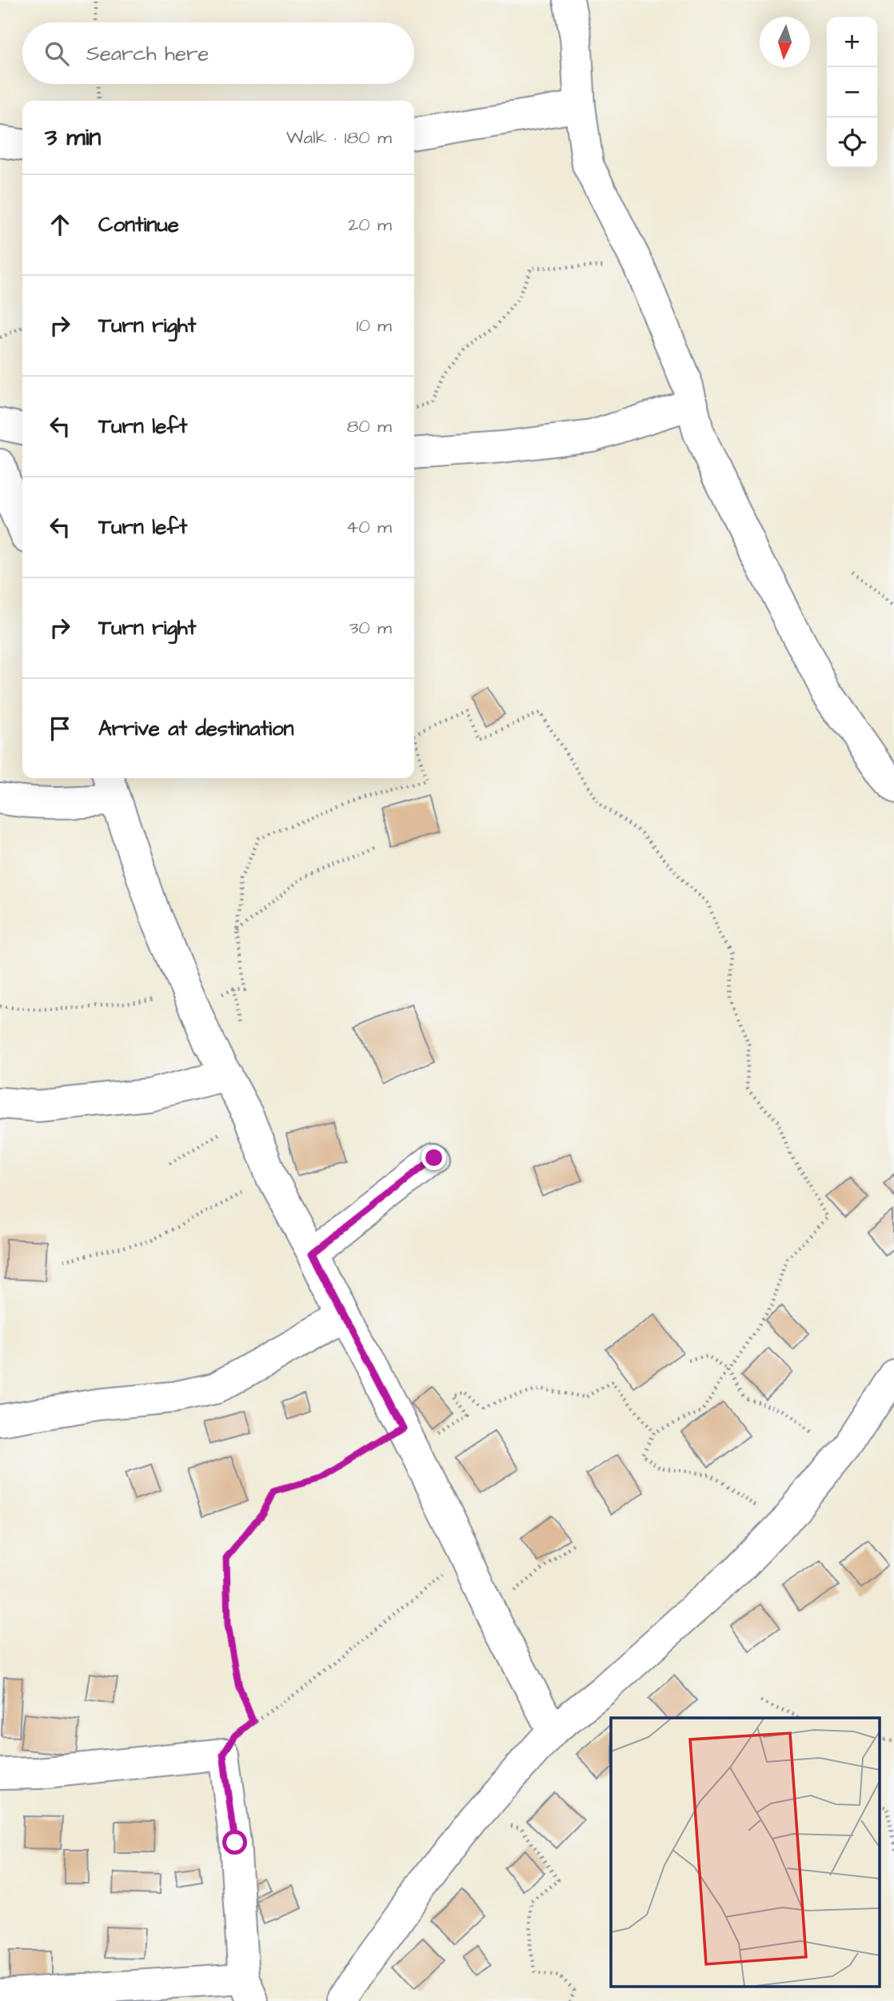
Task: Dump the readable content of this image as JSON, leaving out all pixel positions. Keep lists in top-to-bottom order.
{
  "north": "bottom",
  "page": {
    "map_buttons": ["+", "−"],
    "search": "Search here",
    "heading": ["3 min", "Walk · 180 m"],
    "list": [
      ["Continue", "20 m"],
      ["Turn right", "10 m"],
      ["Turn left", "80 m"],
      ["Turn left", "40 m"],
      ["Turn right", "30 m"],
      "Arrive at destination"
    ]
  }
}
